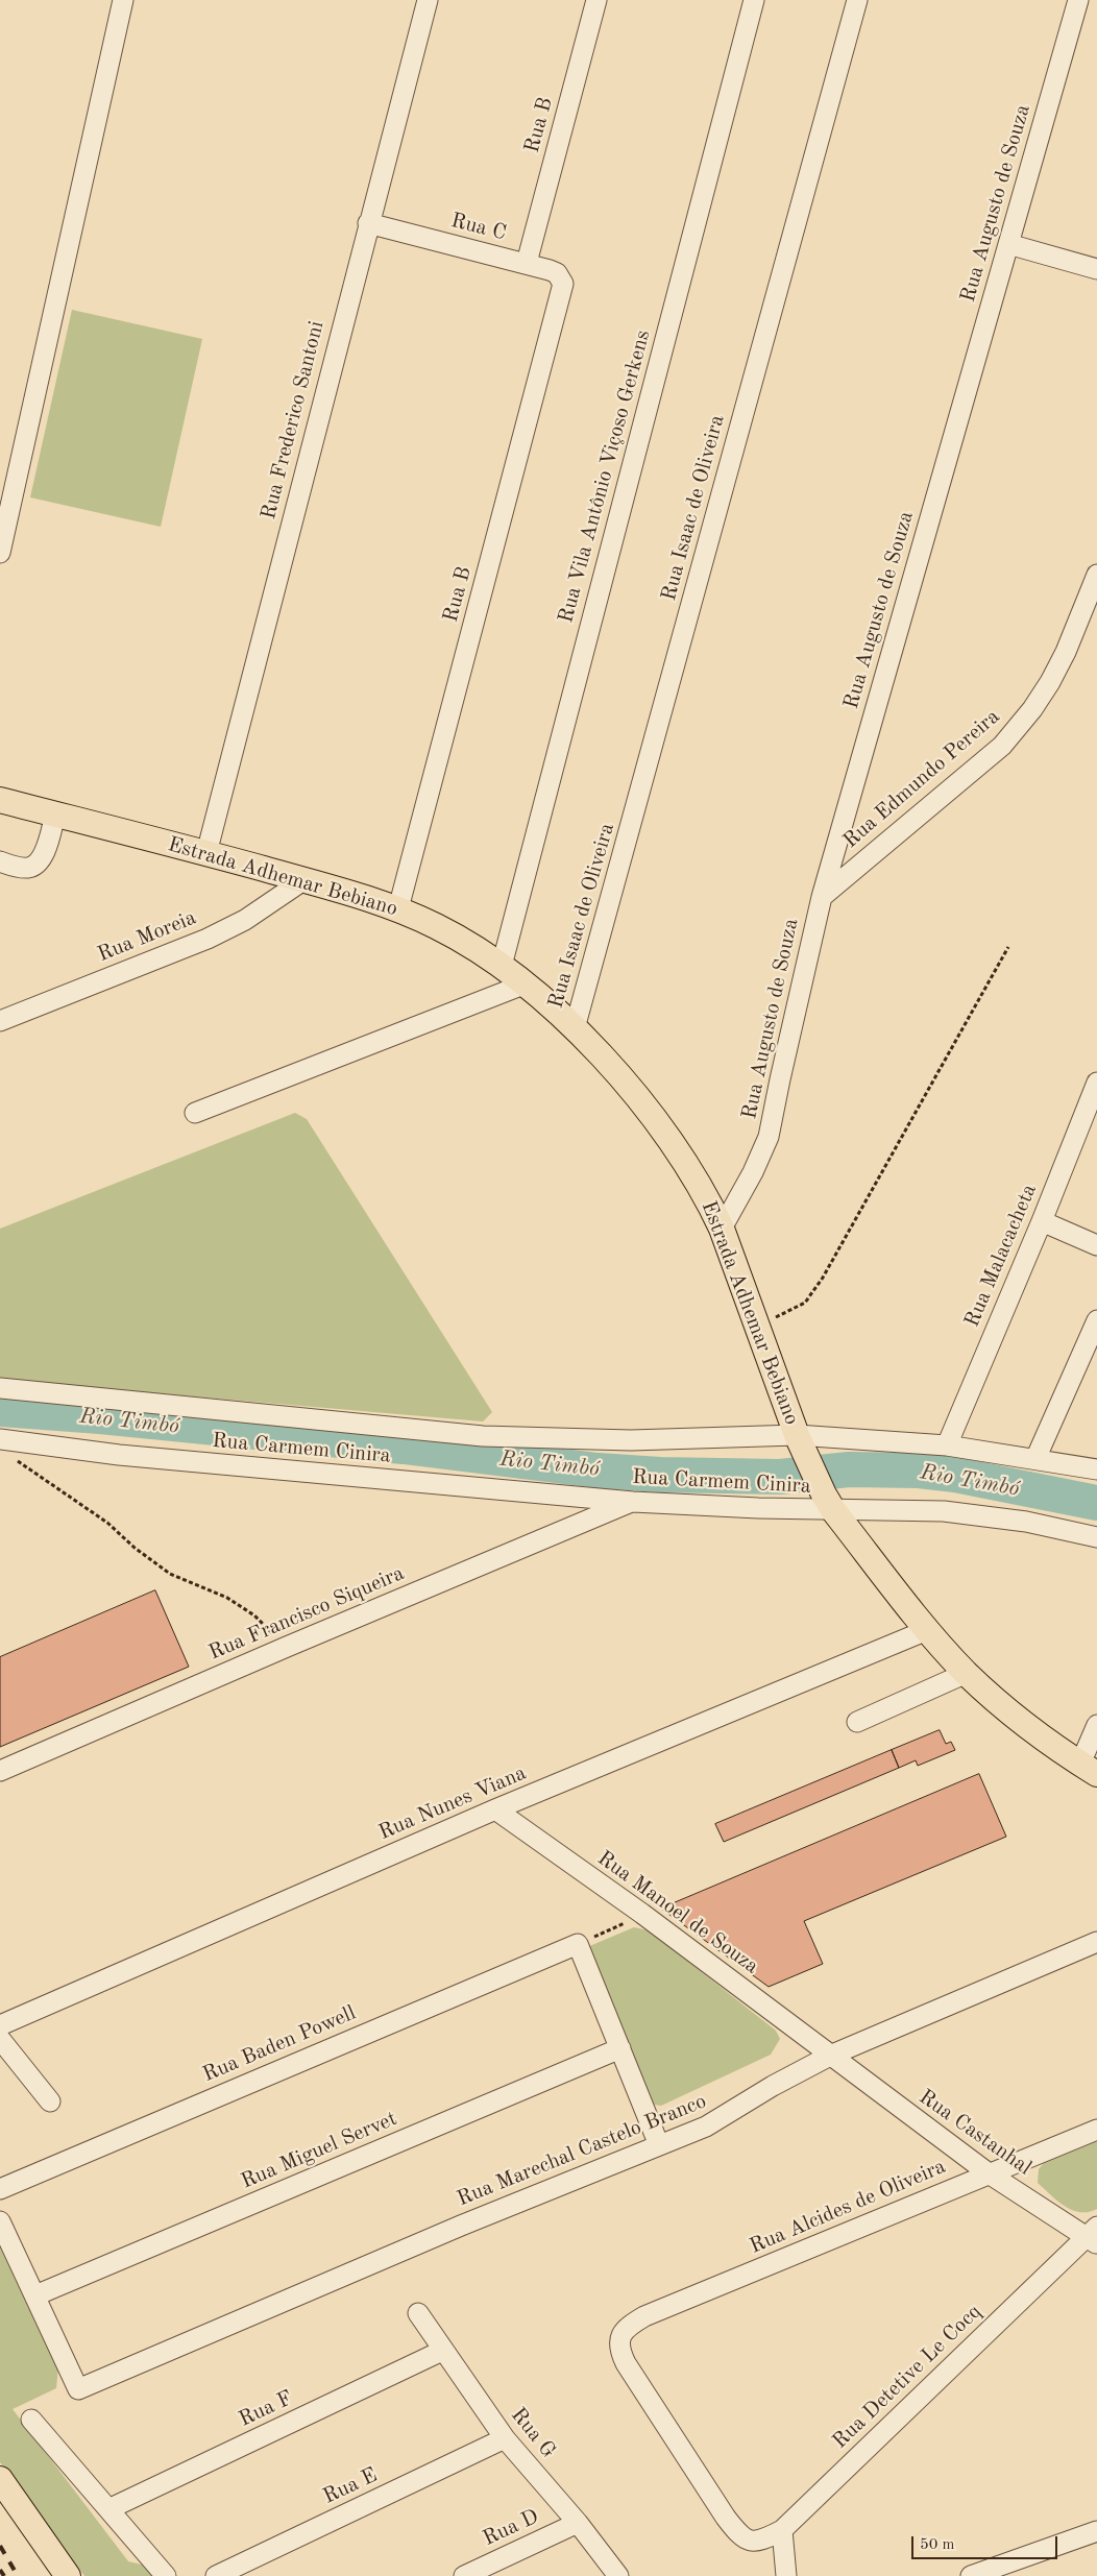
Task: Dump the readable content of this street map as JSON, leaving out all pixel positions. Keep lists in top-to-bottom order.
{
  "streets": {
    "main road": ["Estrada Adhemar Bebiano"],
    "street": [
      "Rua B",
      "Rua Augusto de Souza",
      "Rua C",
      "Rua Frederico Santoni",
      "Rua Vila Antônio Viçoso Gerkens",
      "Rua Isaac de Oliveira",
      "Rua Edmundo Pereira",
      "Rua Moreia",
      "Rua Malacacheta",
      "Rua Carmem Cinira",
      "Rua Francisco Siqueira",
      "Rua Nunes Viana",
      "Rua Manoel de Souza",
      "Rua Baden Powell",
      "Rua Castanhal",
      "Rua Miguel Servet",
      "Rua Marechal Castelo Branco",
      "Rua Alcides de Oliveira",
      "Rua Detetive Le Cocq",
      "Rua F",
      "Rua G",
      "Rua E",
      "Rua D"
    ]
  },
  "crossings": [
    ["Rua B", "Rua C"],
    ["Rua B", "Estrada Adhemar Bebiano"],
    ["Rua Augusto de Souza", "Rua Edmundo Pereira"],
    ["Rua Augusto de Souza", "Estrada Adhemar Bebiano"],
    ["Rua C", "Rua Frederico Santoni"],
    ["Rua Frederico Santoni", "Estrada Adhemar Bebiano"],
    ["Rua Vila Antônio Viçoso Gerkens", "Estrada Adhemar Bebiano"],
    ["Rua Isaac de Oliveira", "Estrada Adhemar Bebiano"],
    ["Estrada Adhemar Bebiano", "Rua Moreia"],
    ["Estrada Adhemar Bebiano", "Rua Carmem Cinira"],
    ["Estrada Adhemar Bebiano", "Rua Nunes Viana"],
    ["Rua Malacacheta", "Rua Carmem Cinira"],
    ["Rua Carmem Cinira", "Rua Francisco Siqueira"],
    ["Rua Nunes Viana", "Rua Manoel de Souza"],
    ["Rua Manoel de Souza", "Rua Castanhal"],
    ["Rua Manoel de Souza", "Rua Marechal Castelo Branco"],
    ["Rua Castanhal", "Rua Marechal Castelo Branco"],
    ["Rua Castanhal", "Rua Alcides de Oliveira"],
    ["Rua Castanhal", "Rua Detetive Le Cocq"],
    ["Rua Miguel Servet", "Rua Marechal Castelo Branco"],
    ["Rua Alcides de Oliveira", "Rua Detetive Le Cocq"],
    ["Rua F", "Rua G"],
    ["Rua G", "Rua E"],
    ["Rua G", "Rua D"]
  ],
  "water": ["Rio Timbó"],
  "scale_bar": "50 m"
}
